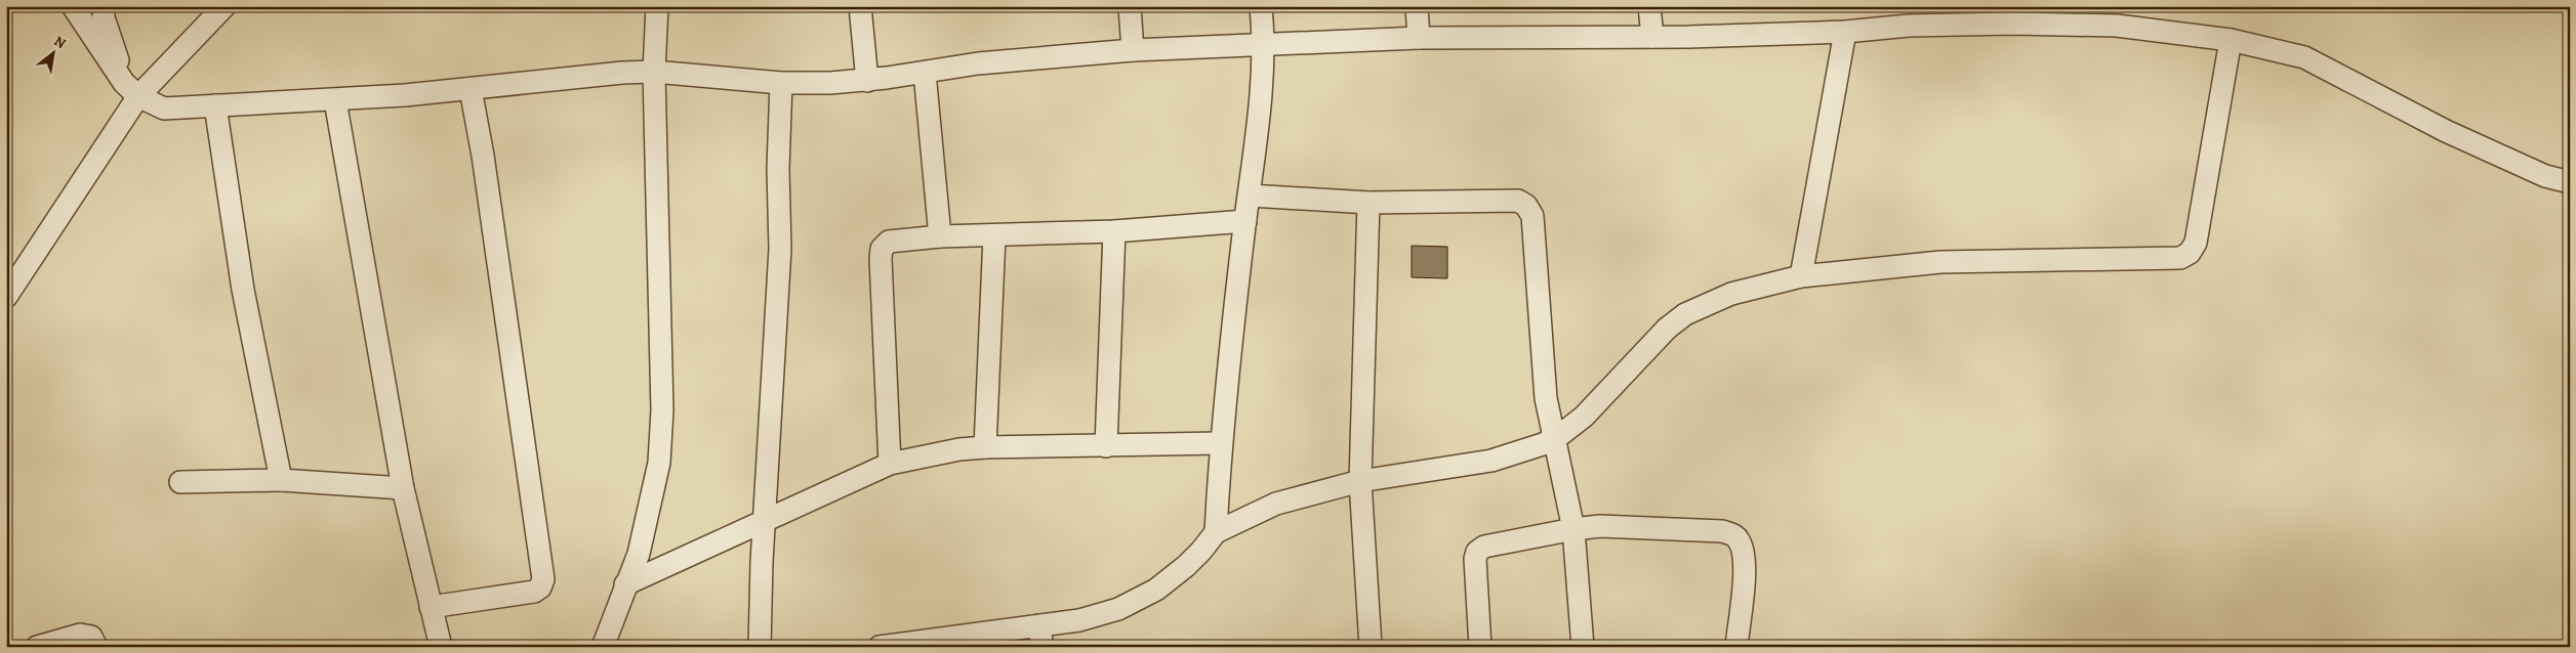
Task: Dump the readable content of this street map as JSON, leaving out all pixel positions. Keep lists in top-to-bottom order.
{
  "north": "top right"
}
